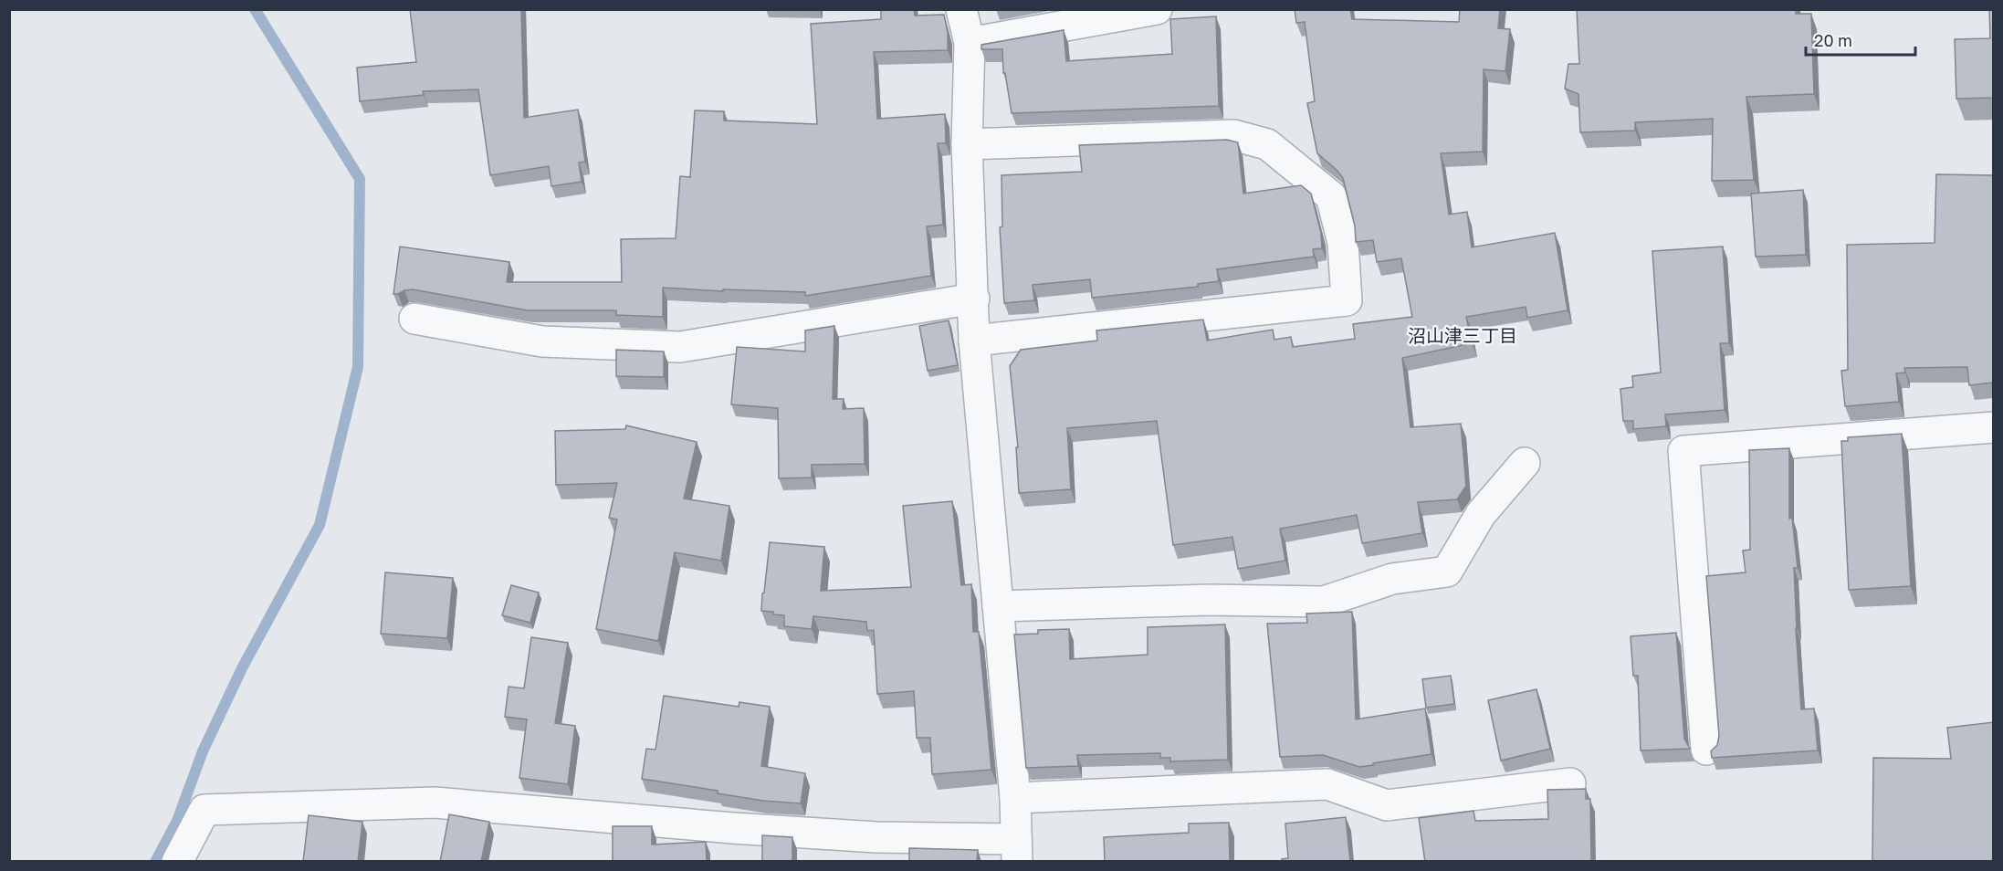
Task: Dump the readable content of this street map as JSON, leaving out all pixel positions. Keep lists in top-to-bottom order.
{
  "districts": ["沼山津三丁目"],
  "scale_bar": "20 m"
}
